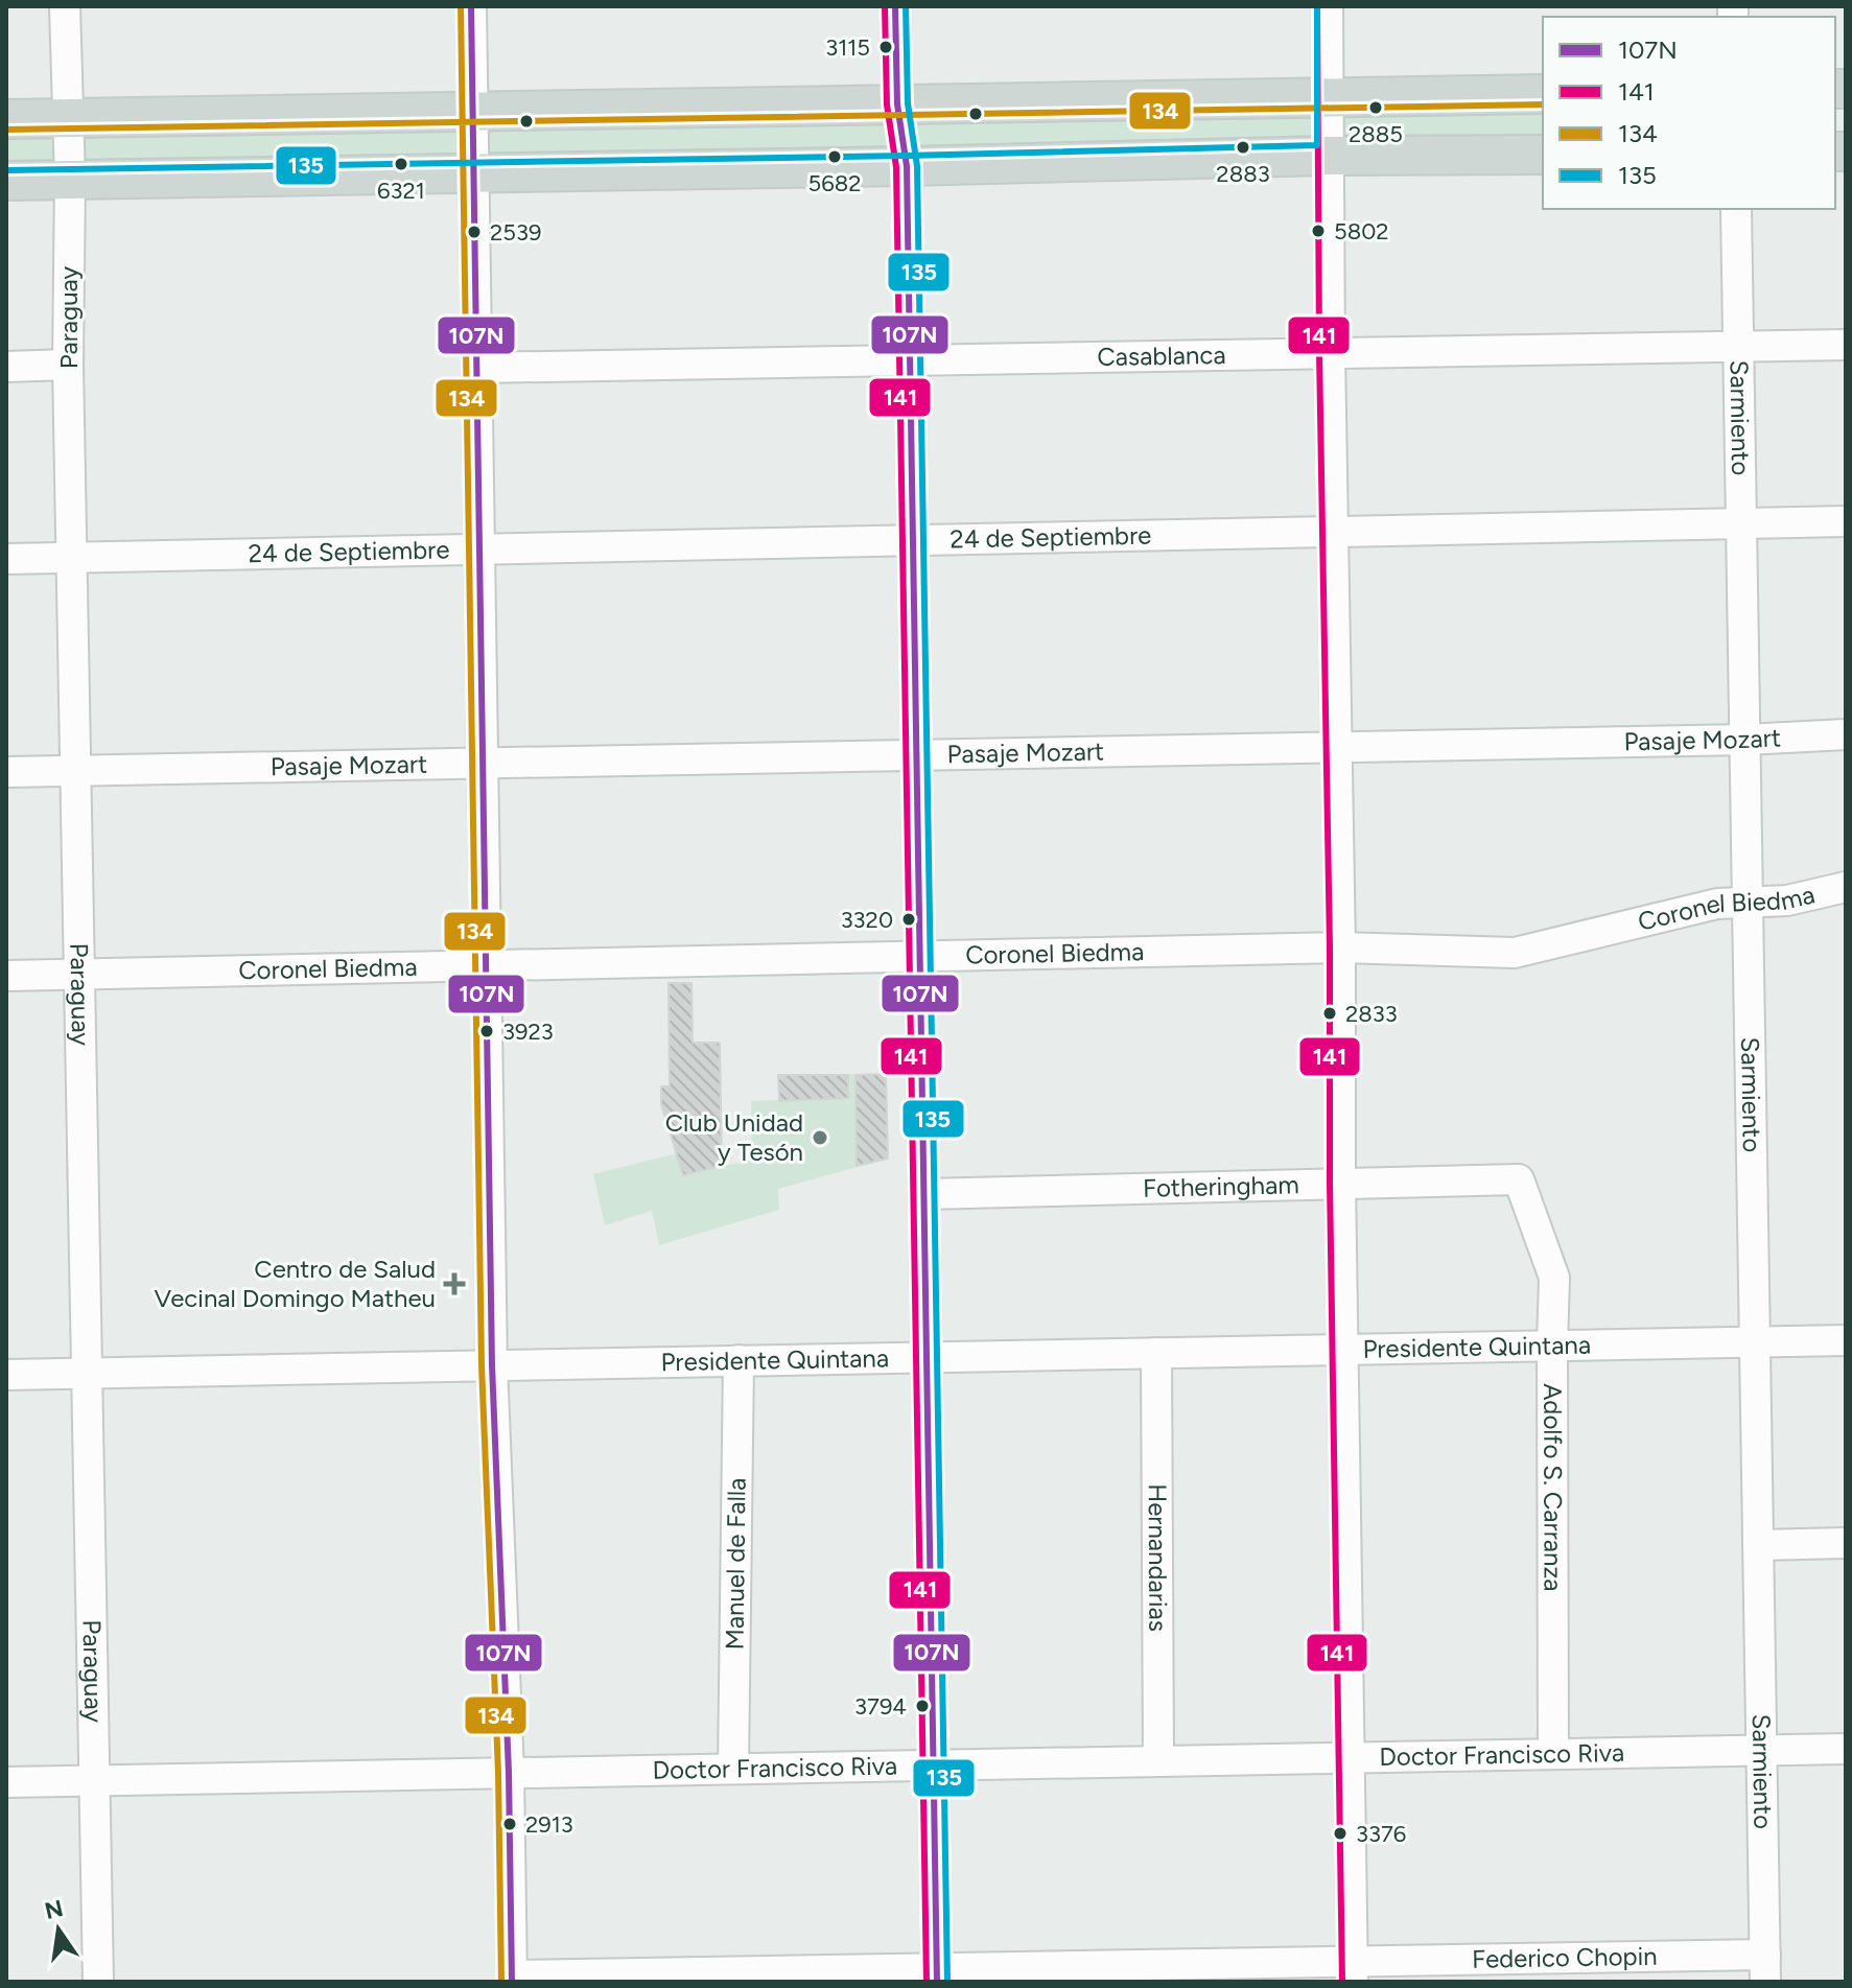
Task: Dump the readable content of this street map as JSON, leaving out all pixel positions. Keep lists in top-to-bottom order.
{
  "streets": {
    "street": [
      "Paraguay",
      "Casablanca",
      "Sarmiento",
      "24 de Septiembre",
      "Pasaje Mozart",
      "Coronel Biedma",
      "Fotheringham",
      "Presidente Quintana",
      "Adolfo S. Carranza",
      "Hernandarias",
      "Manuel de Falla",
      "Doctor Francisco Riva",
      "Federico Chopin"
    ]
  },
  "crossings": [
    ["Paraguay", "24 de Septiembre"],
    ["Paraguay", "Pasaje Mozart"],
    ["Paraguay", "Coronel Biedma"],
    ["Paraguay", "Presidente Quintana"],
    ["Paraguay", "Doctor Francisco Riva"],
    ["Casablanca", "Sarmiento"],
    ["Sarmiento", "24 de Septiembre"],
    ["Sarmiento", "Pasaje Mozart"],
    ["Sarmiento", "Coronel Biedma"],
    ["Sarmiento", "Presidente Quintana"],
    ["Sarmiento", "Doctor Francisco Riva"],
    ["Sarmiento", "Federico Chopin"],
    ["Fotheringham", "Adolfo S. Carranza"],
    ["Presidente Quintana", "Adolfo S. Carranza"],
    ["Presidente Quintana", "Hernandarias"],
    ["Presidente Quintana", "Manuel de Falla"],
    ["Adolfo S. Carranza", "Doctor Francisco Riva"],
    ["Hernandarias", "Doctor Francisco Riva"],
    ["Manuel de Falla", "Doctor Francisco Riva"]
  ],
  "places": {
    "other": [
      "3115",
      "2885",
      "2883",
      "5682",
      "6321",
      "5802",
      "2539",
      "3320",
      "2833",
      "3923",
      "Club Unidad y Tesón",
      "3794",
      "2913",
      "3376"
    ],
    "health": ["Centro de Salud Vecinal Domingo Matheu"]
  },
  "lines": [
    "transit line 107N",
    "transit line 141",
    "transit line 134",
    "transit line 135"
  ],
  "legend": [
    "107N",
    "141",
    "134",
    "135"
  ],
  "north": "top"
}
